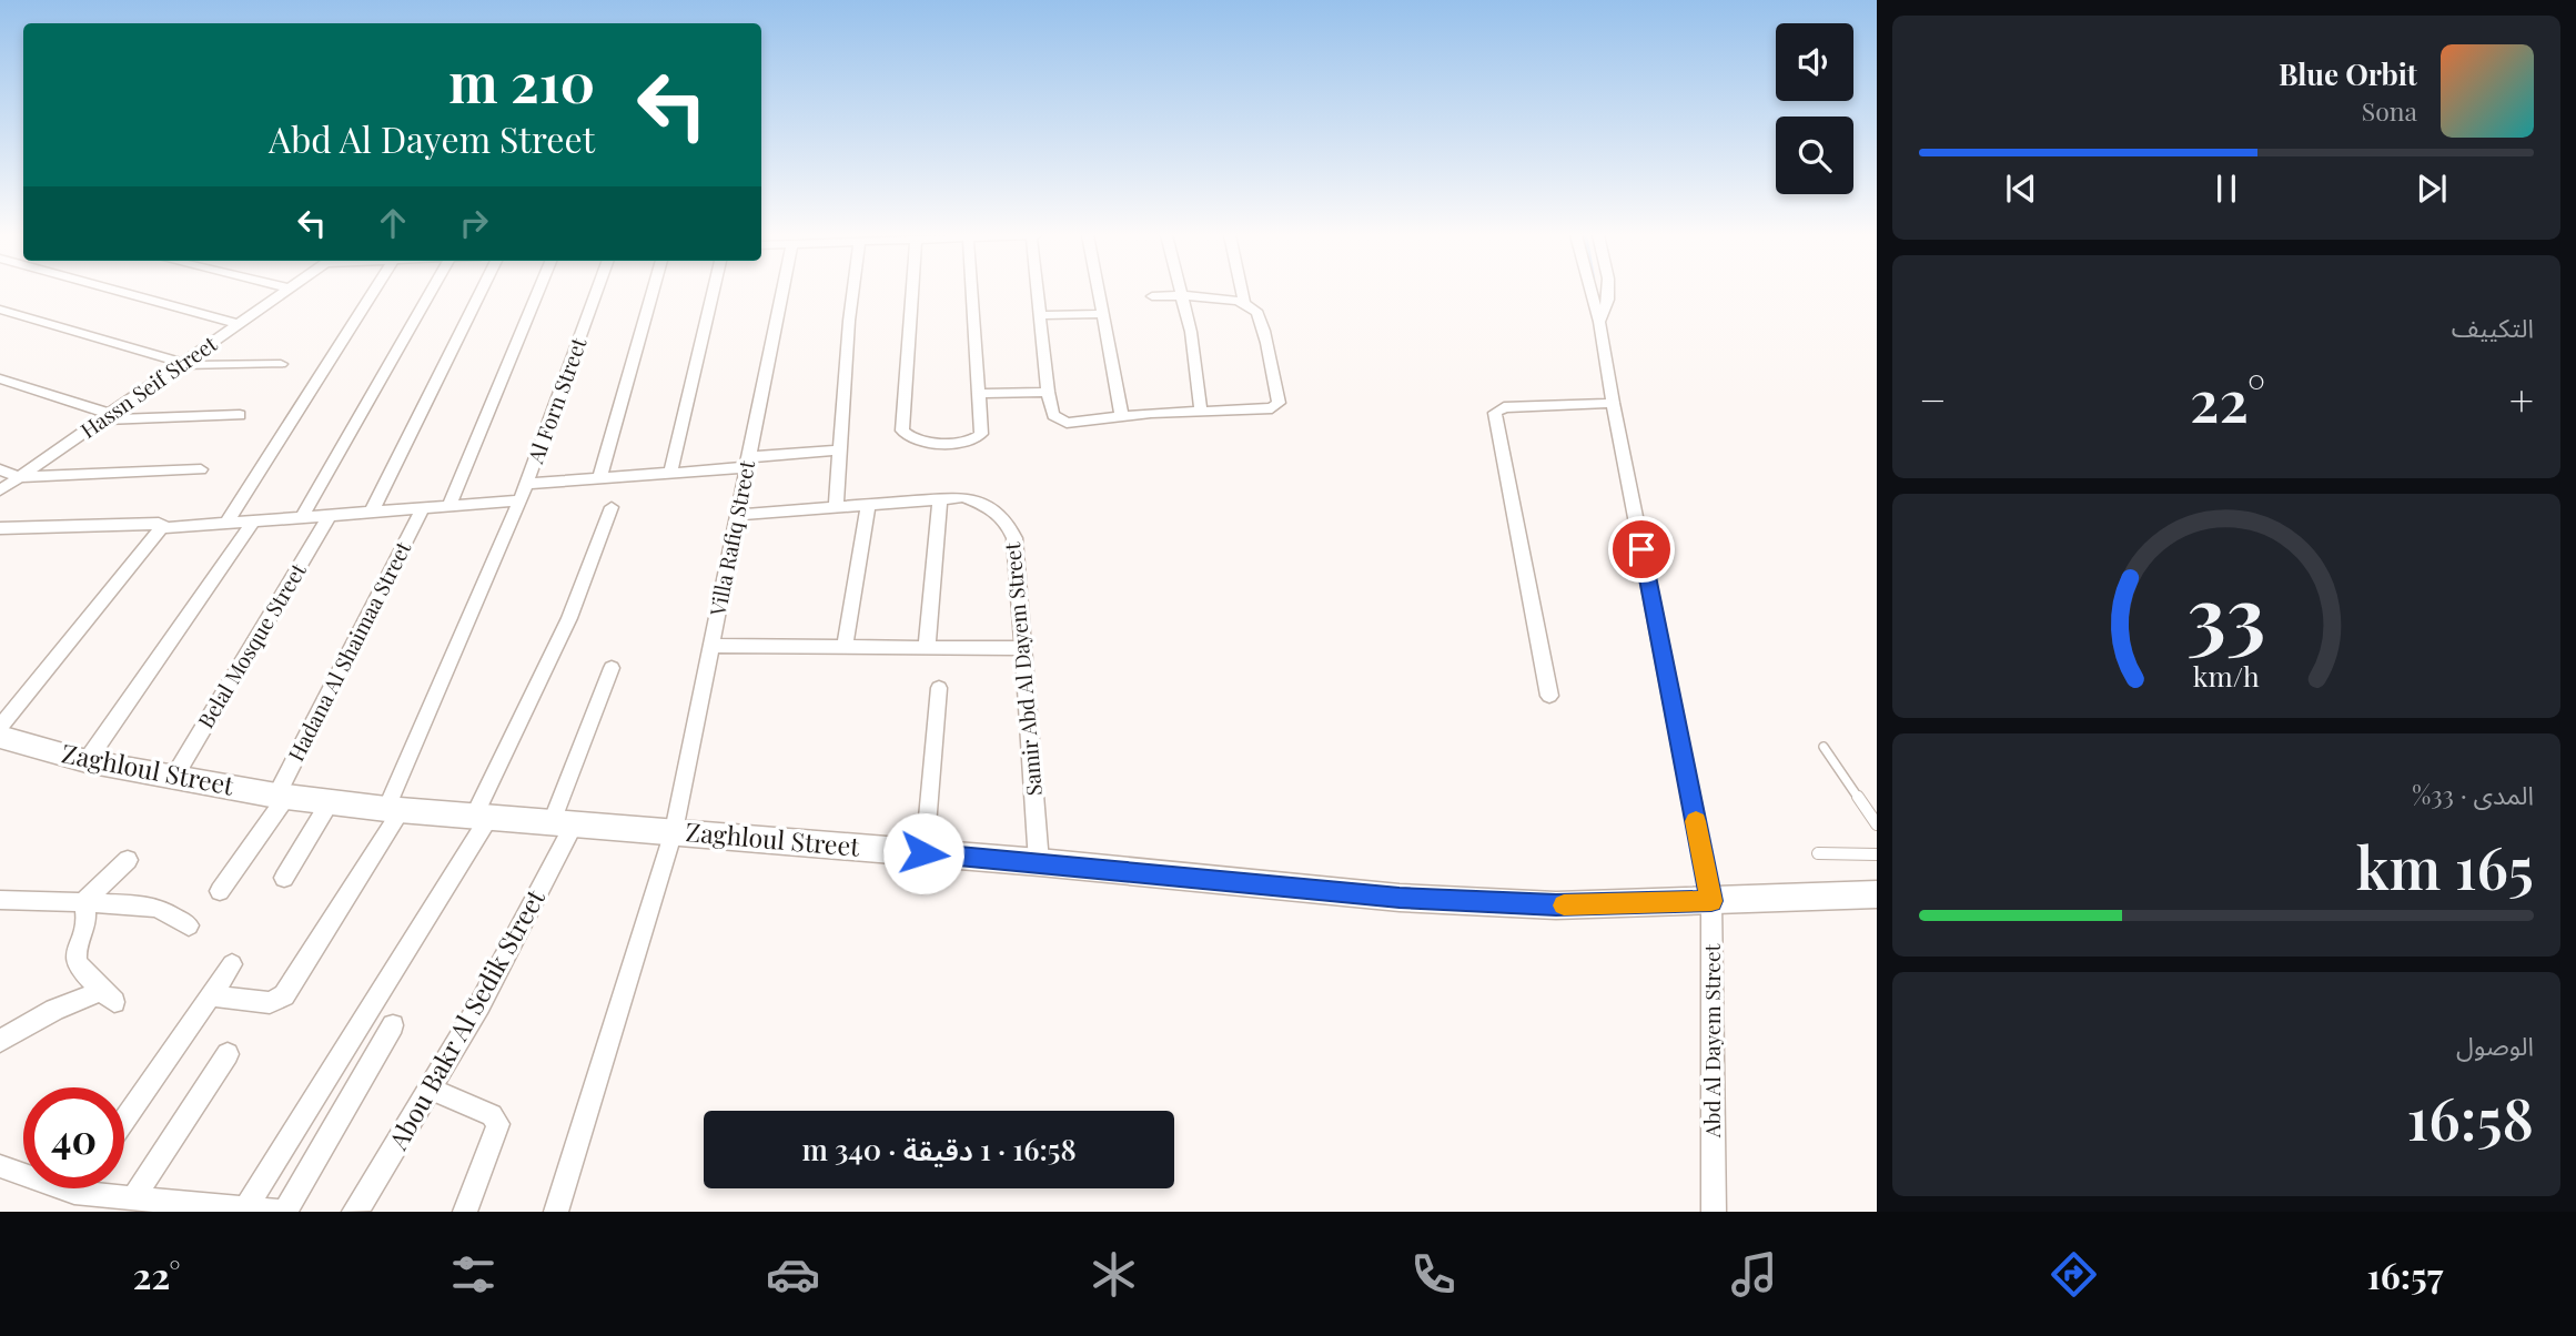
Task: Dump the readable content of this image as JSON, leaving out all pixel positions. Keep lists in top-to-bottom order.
{
  "streets": {
    "street": [
      "Hassn Seif Street",
      "Al Forn Street",
      "Villa Rafiq Street",
      "Belal Mosque Street",
      "Hadana Al Shaimaa Street",
      "Samir Abd Al Dayem Street",
      "Zaghloul Street",
      "Abou Bakr Al Sedik Street",
      "Abd Al Dayem Street"
    ]
  },
  "crossings": [
    ["Al Forn Street", "Zaghloul Street"],
    ["Villa Rafiq Street", "Samir Abd Al Dayem Street"],
    ["Villa Rafiq Street", "Zaghloul Street"],
    ["Belal Mosque Street", "Zaghloul Street"],
    ["Hadana Al Shaimaa Street", "Zaghloul Street"],
    ["Samir Abd Al Dayem Street", "Zaghloul Street"],
    ["Zaghloul Street", "Abou Bakr Al Sedik Street"],
    ["Zaghloul Street", "Abd Al Dayem Street"]
  ],
  "page": {
    "turn": ["210 m", "Abd Al Dayem Street"],
    "song": ["Blue Orbit", "Sona"],
    "tile": [
      "التكييف",
      ["المدى · 33%", "165 km"],
      ["الوصول", "16:58"]
    ],
    "heat": ["−", "22°", "+"],
    "limit": "40",
    "trip": "16:58 · 1 دقيقة · 340 m",
    "tabs": ["16:57", "22°"],
    "gauge": ["33", "km/h"]
  }
}
